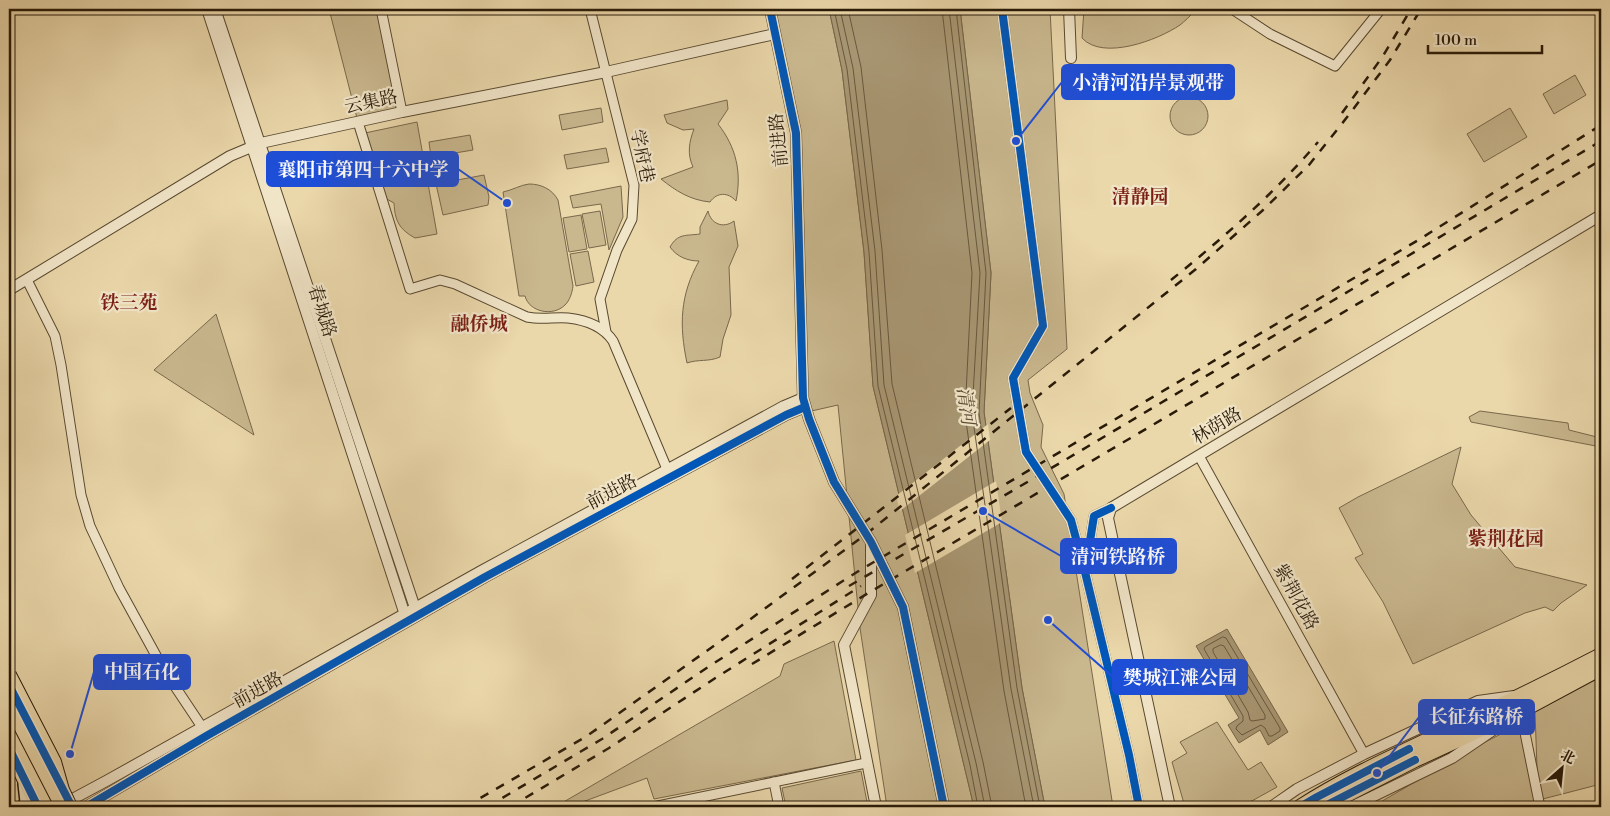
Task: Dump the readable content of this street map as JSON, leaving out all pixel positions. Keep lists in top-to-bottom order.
{
  "streets": {
    "main road": ["前进路"],
    "street": [
      "云集路",
      "学府巷",
      "春城路",
      "林荫路",
      "紫荆花路"
    ]
  },
  "crossings": [
    ["云集路", "前进路"],
    ["云集路", "学府巷"],
    ["云集路", "春城路"],
    ["前进路", "学府巷"],
    ["前进路", "春城路"],
    ["林荫路", "紫荆花路"]
  ],
  "districts": [
    "清静园",
    "铁三苑",
    "融侨城",
    "紫荆花园"
  ],
  "water": ["清河"],
  "places": [
    "小清河沿岸景观带",
    "襄阳市第四十六中学",
    "清河铁路桥",
    "樊城江滩公园",
    "中国石化",
    "长征东路桥"
  ],
  "scale_bar": "100 m",
  "north": "top right"
}
